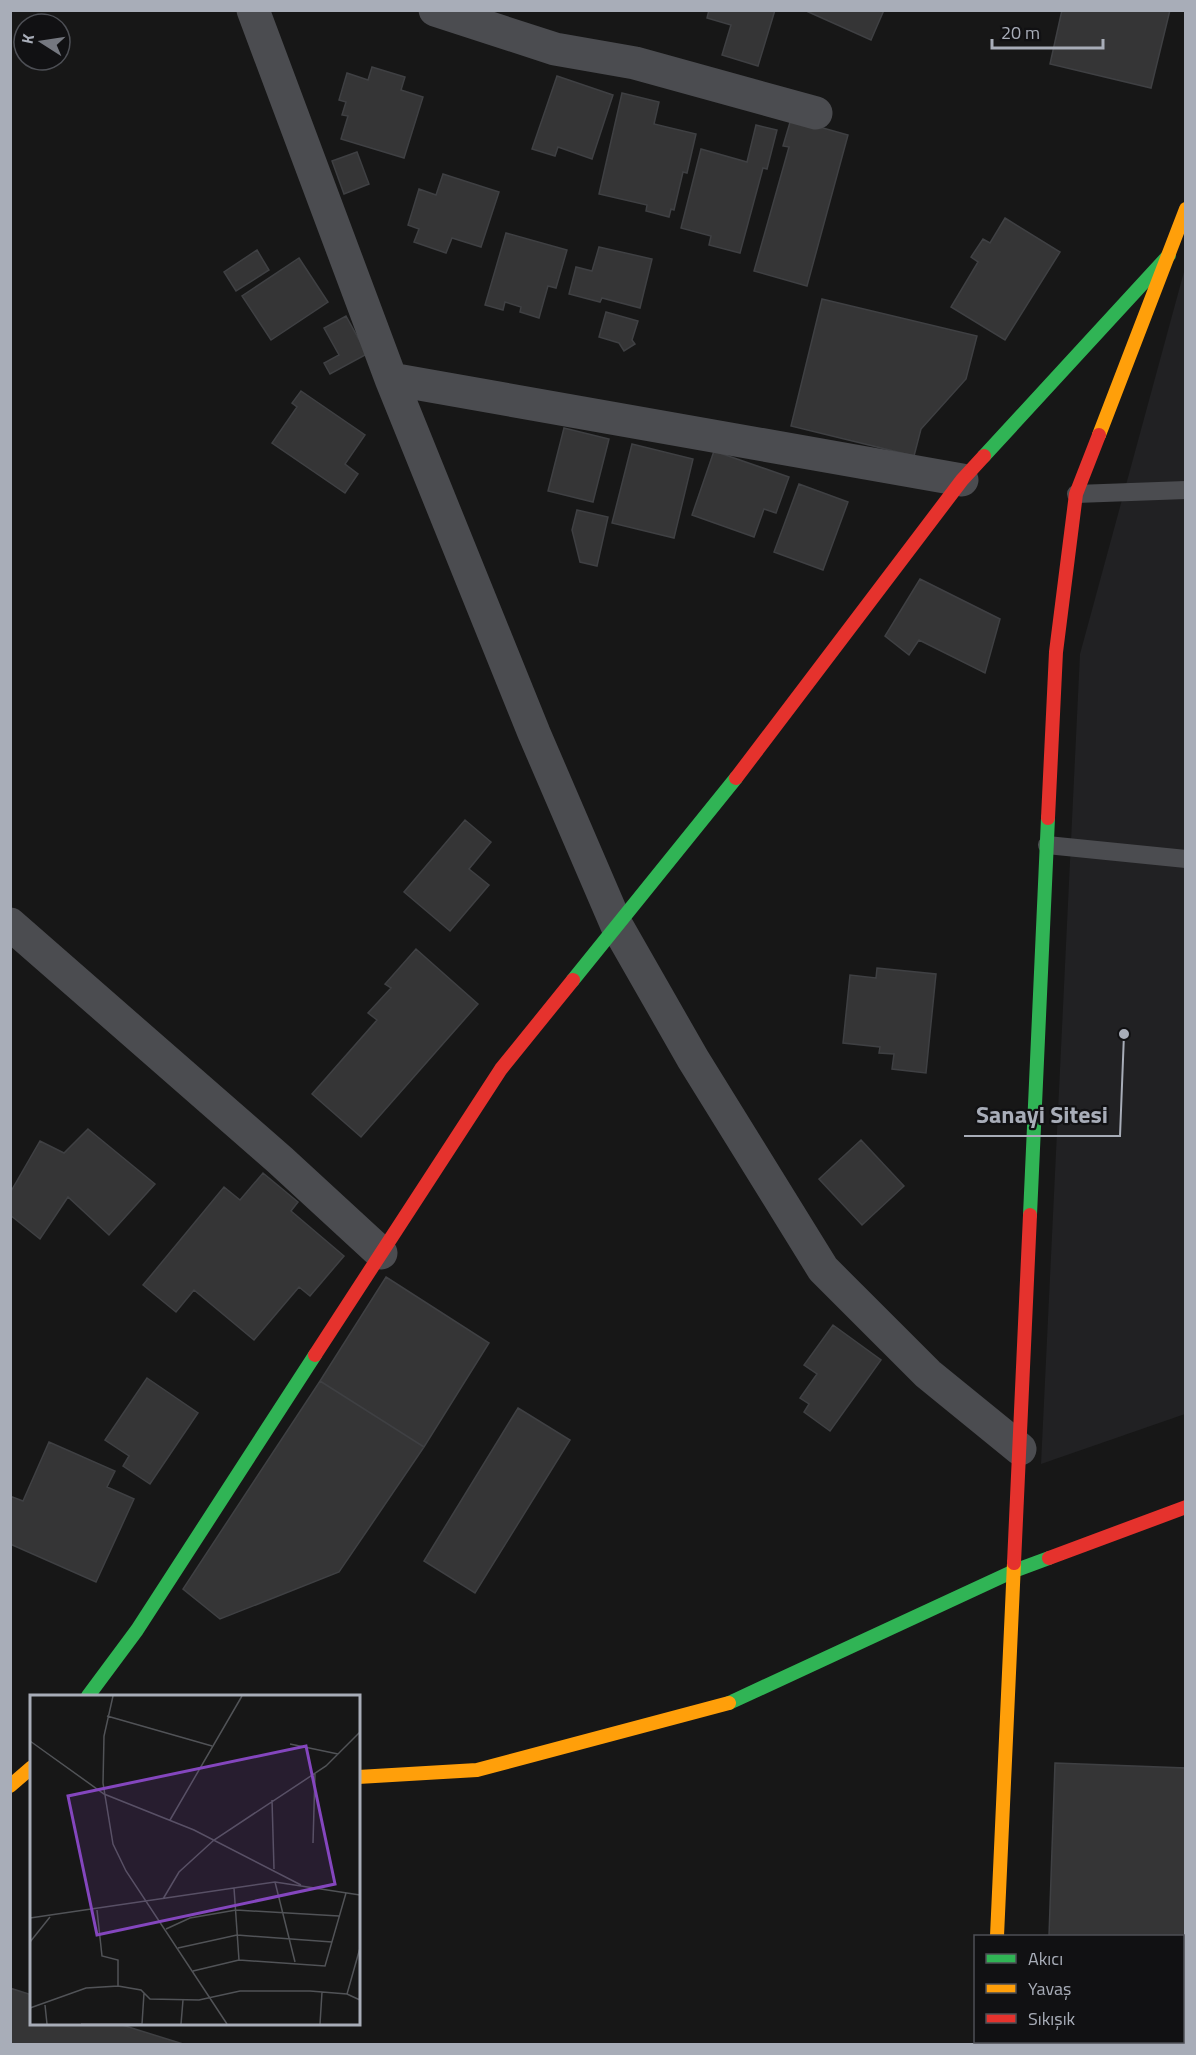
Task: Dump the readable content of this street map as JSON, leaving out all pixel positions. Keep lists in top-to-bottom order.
{
  "places": ["Sanayi Sitesi"],
  "legend": ["Akıcı", "Yavaş", "Sıkışık"],
  "scale_bar": "20 m",
  "north": "left"
}
